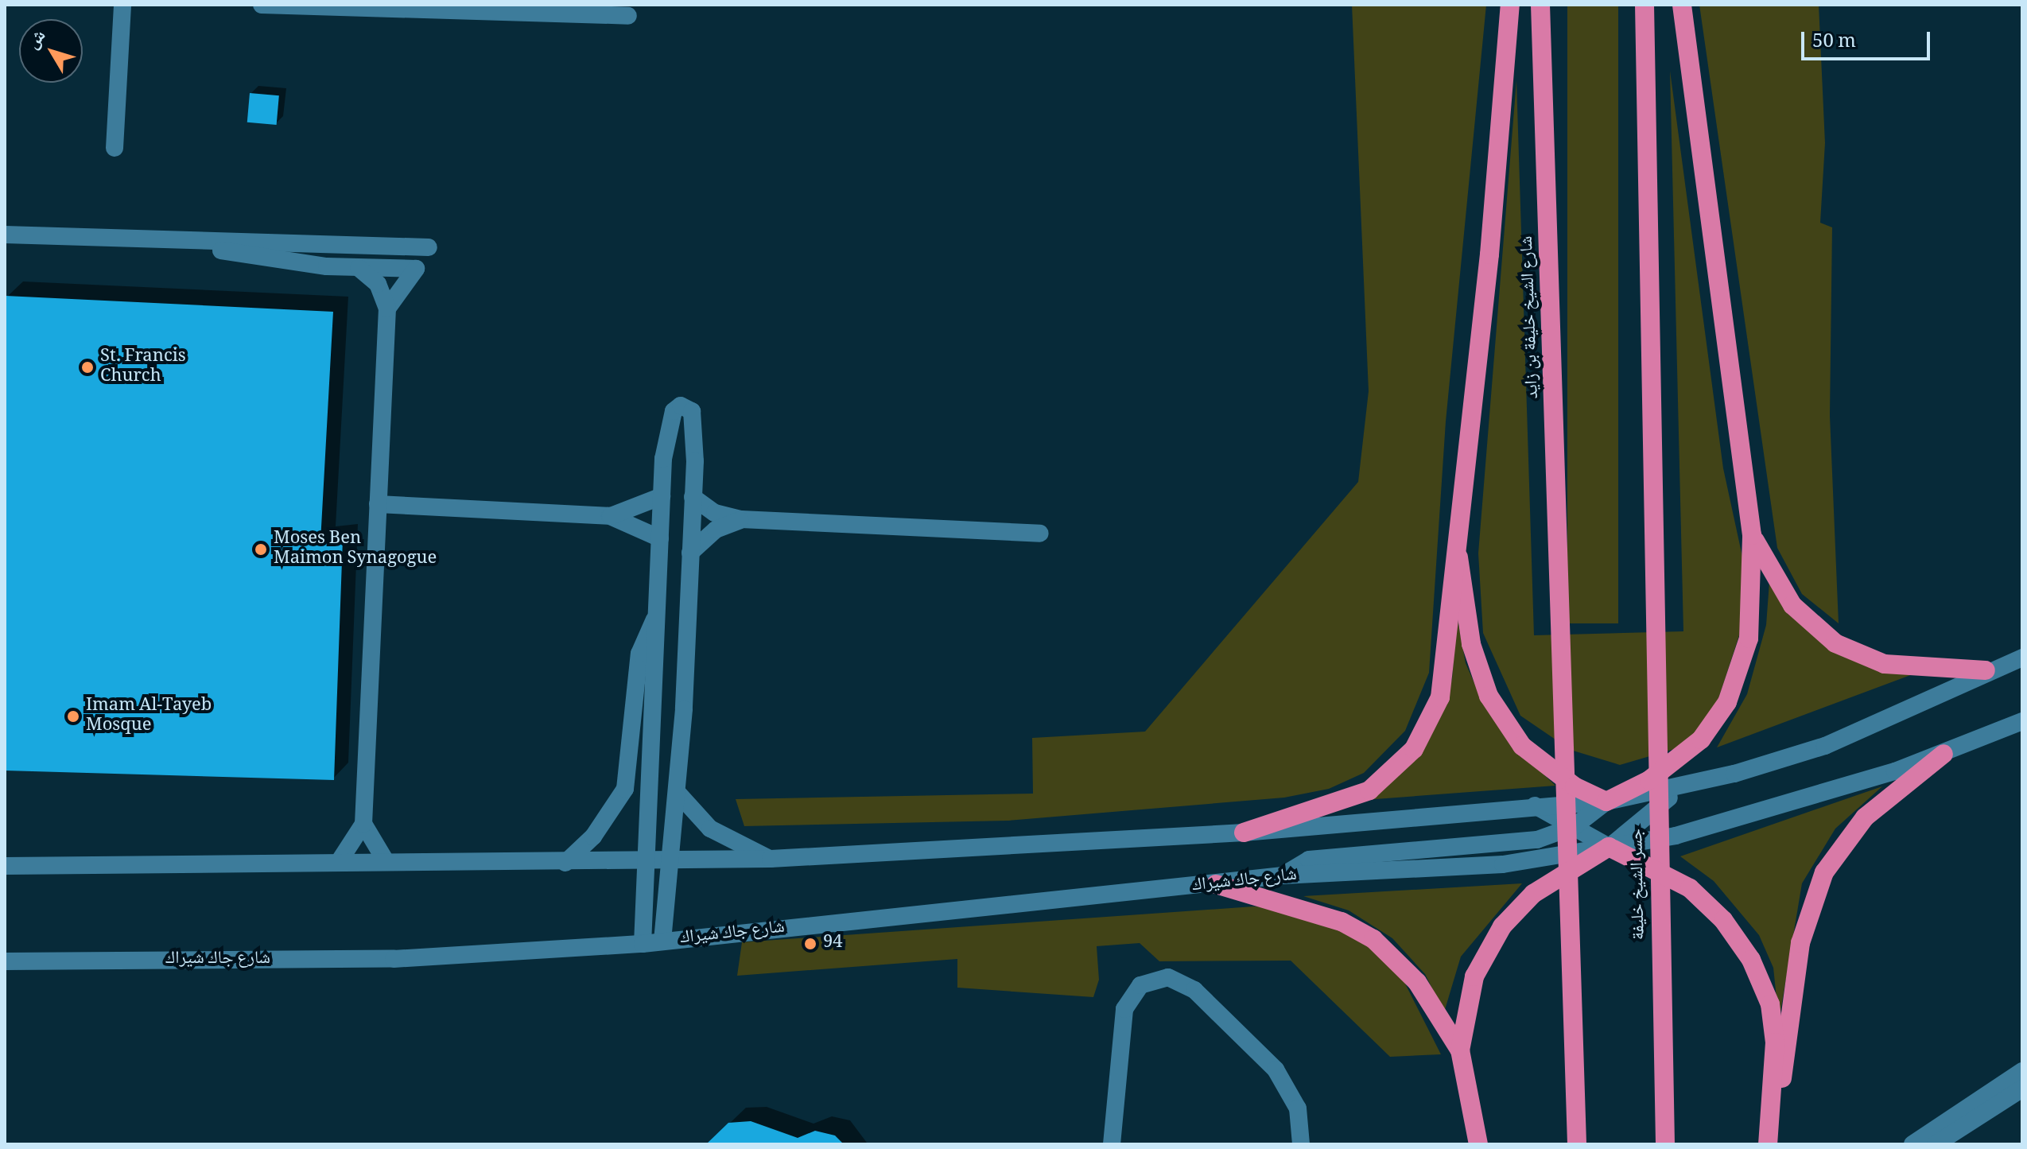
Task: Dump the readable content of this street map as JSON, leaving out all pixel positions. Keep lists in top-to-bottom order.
{
  "streets": {
    "highway": ["شارع الشيخ خليفة بن زايد", "جسر الشيخ خليفة"],
    "street": ["شارع جاك شيراك"]
  },
  "places": [
    "St. Francis Church",
    "Moses Ben Maimon Synagogue",
    "Imam Al-Tayeb Mosque",
    "94"
  ],
  "scale_bar": "50 m",
  "north": "top left"
}
